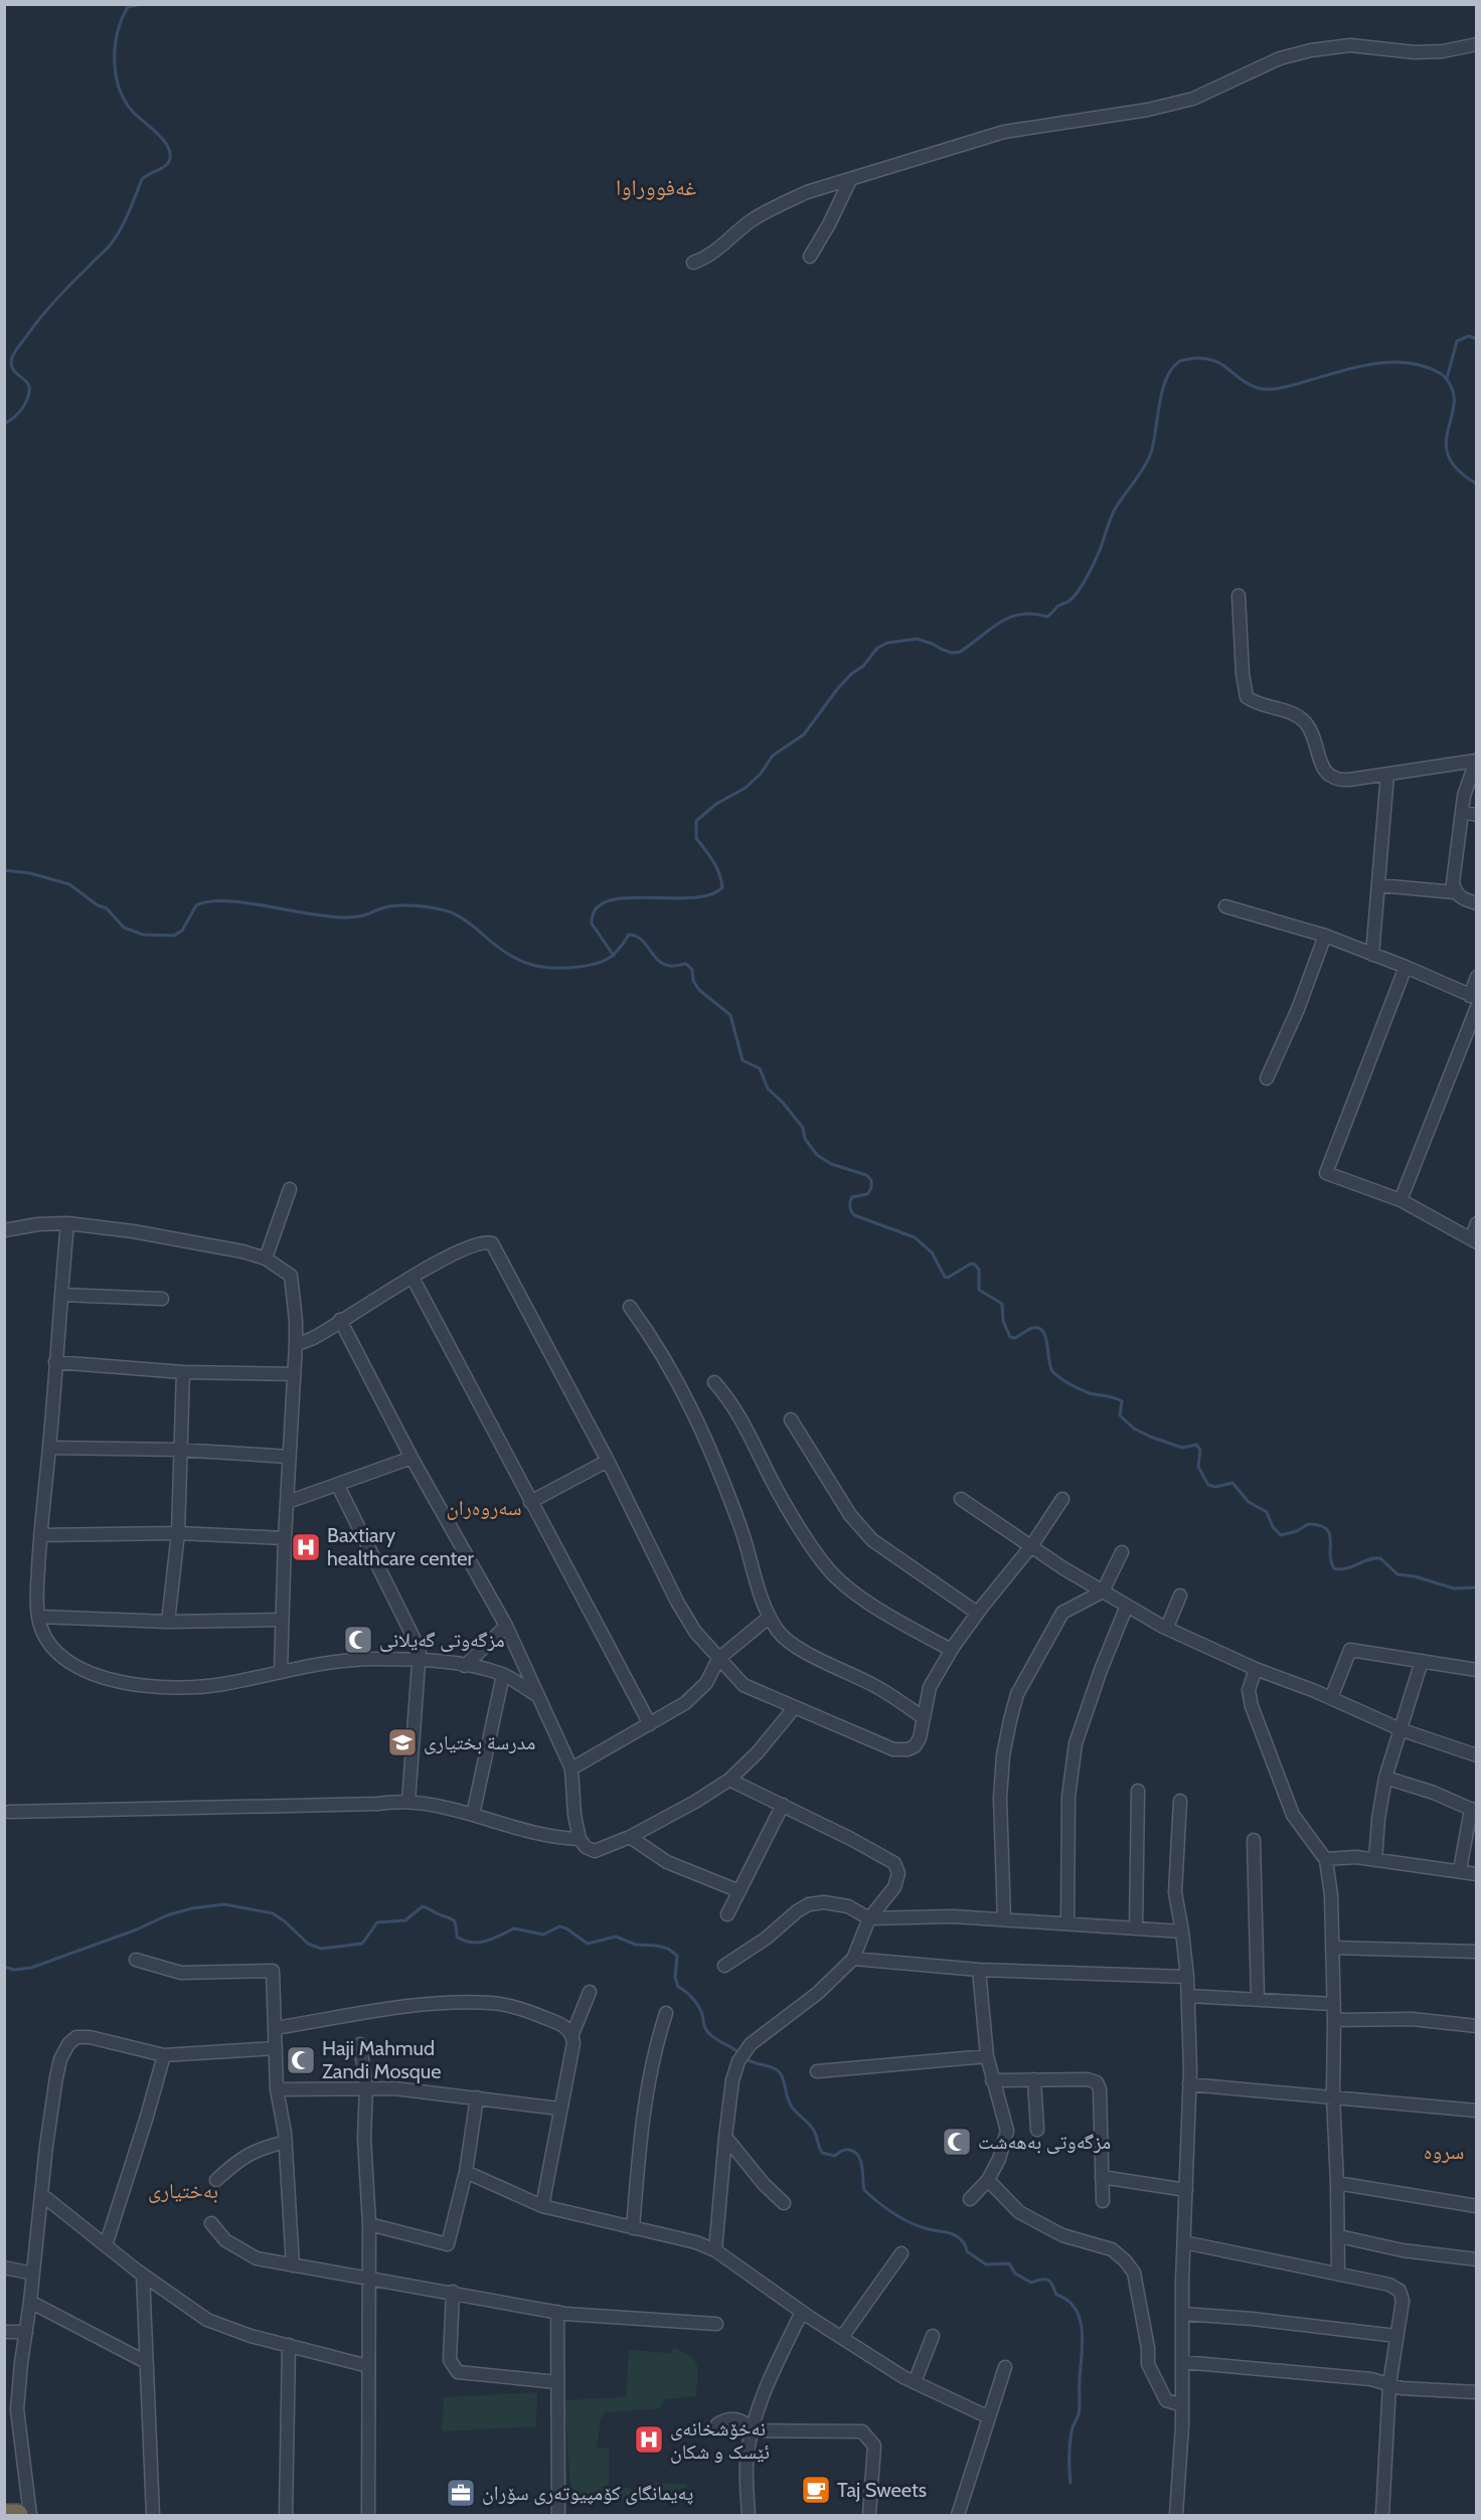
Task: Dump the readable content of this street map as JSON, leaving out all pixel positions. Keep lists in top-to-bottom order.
{
  "districts": [
    "غەفووراوا",
    "سەروەران",
    "سروە",
    "بەختیاری"
  ],
  "places": {
    "hospital": ["Baxtiary healthcare center", "نەخۆشخانەی ئێسک و شکان"],
    "mosque": ["مزگەوتی گەیلانی", "Haji Mahmud Zandi Mosque", "مزگەوتی بەهەشت"],
    "school or university": ["مدرسة بختيارى"],
    "cafe": ["Taj Sweets"],
    "office": ["پەیمانگای کۆمپیوتەری سۆران"]
  }
}
